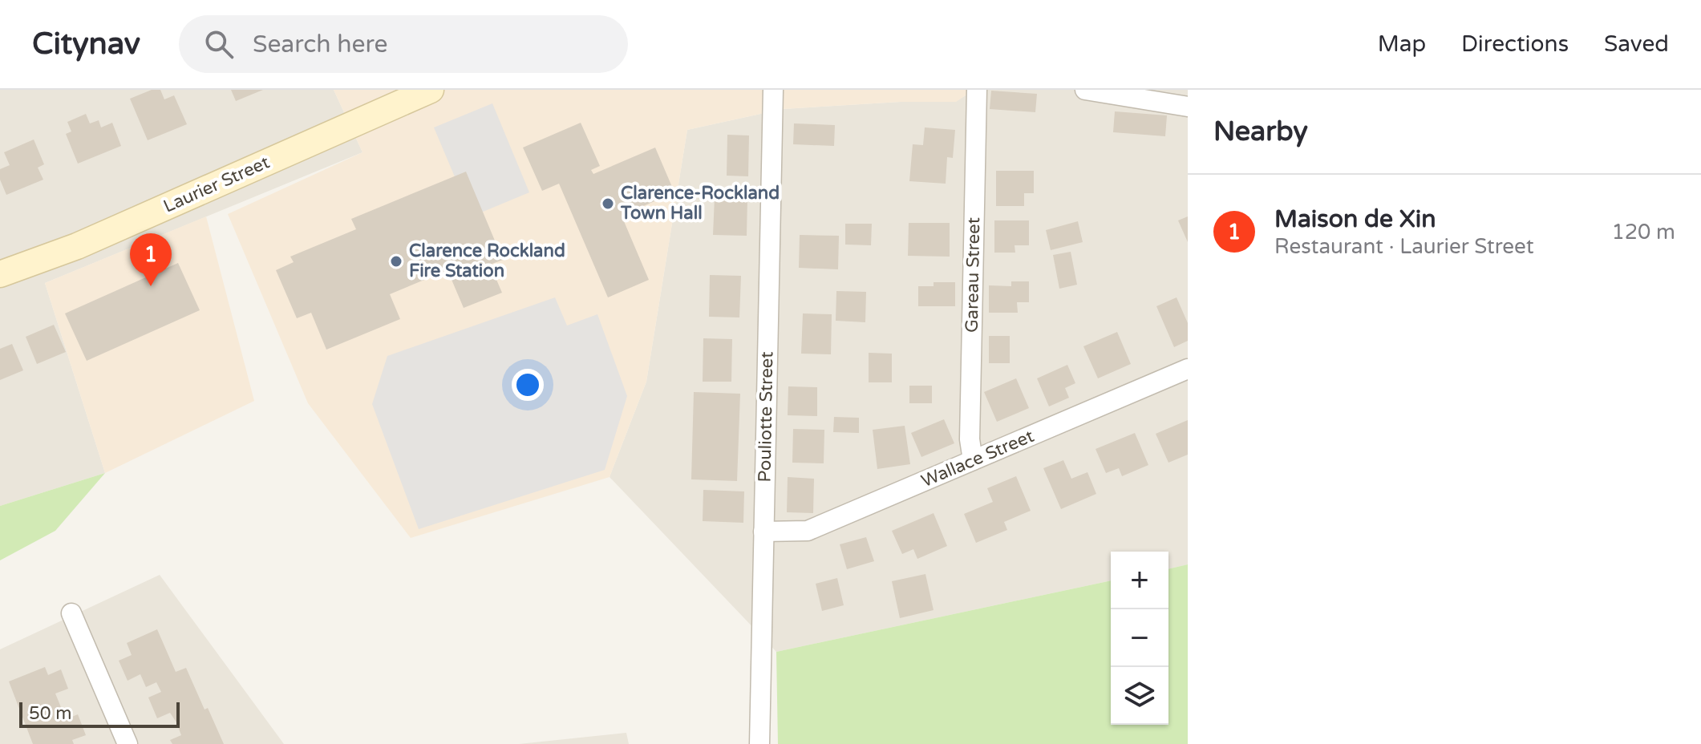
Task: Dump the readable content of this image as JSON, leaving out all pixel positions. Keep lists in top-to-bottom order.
{
  "streets": {
    "main road": ["Laurier Street"],
    "street": ["Gareau Street", "Pouliotte Street", "Wallace Street"]
  },
  "crossings": [
    ["Gareau Street", "Wallace Street"],
    ["Pouliotte Street", "Wallace Street"]
  ],
  "places": ["Clarence-Rockland Town Hall", "Clarence Rockland Fire Station"],
  "scale_bar": "50 m",
  "page": {
    "header": "Citynav",
    "search": "Search here",
    "nav": ["Map", "Directions", "Saved"],
    "heading": "Nearby",
    "list": [
      {
        "mark": "1",
        "name": "Maison de Xin",
        "note": "Restaurant · Laurier Street",
        "value": "120 m"
      }
    ],
    "pins": "1",
    "map_buttons": ["+", "−"],
    "scale": "50 m"
  }
}
